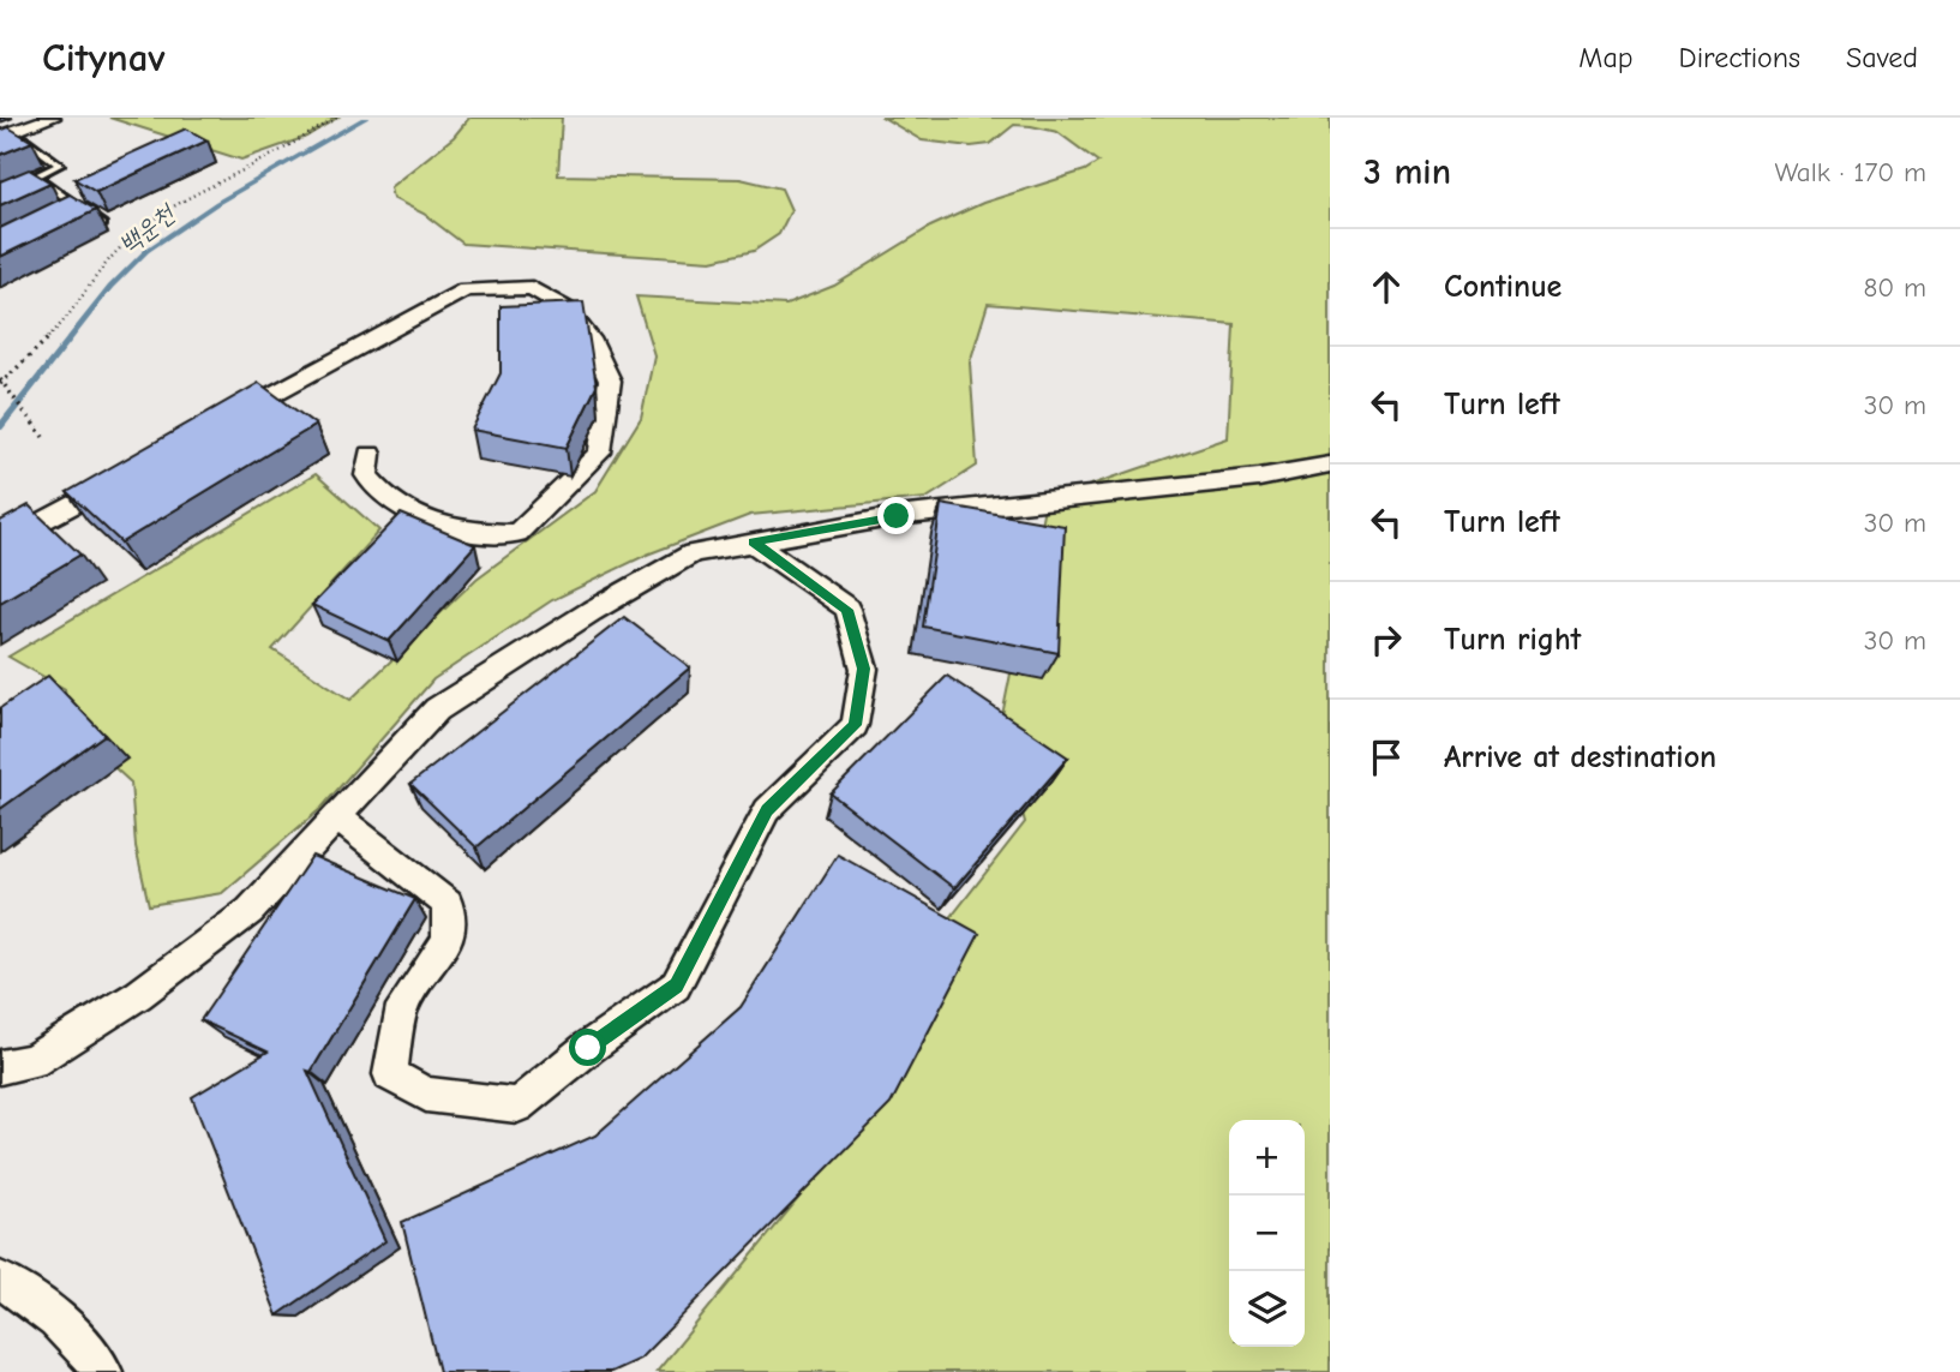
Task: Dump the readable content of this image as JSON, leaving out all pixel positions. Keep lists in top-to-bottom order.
{
  "water": ["백운천"],
  "page": {
    "header": "Citynav",
    "nav": ["Map", "Directions", "Saved"],
    "heading": ["3 min", "Walk · 170 m"],
    "list": [
      ["Continue", "80 m"],
      ["Turn left", "30 m"],
      ["Turn left", "30 m"],
      ["Turn right", "30 m"],
      "Arrive at destination"
    ],
    "map_buttons": ["+", "−"]
  }
}
